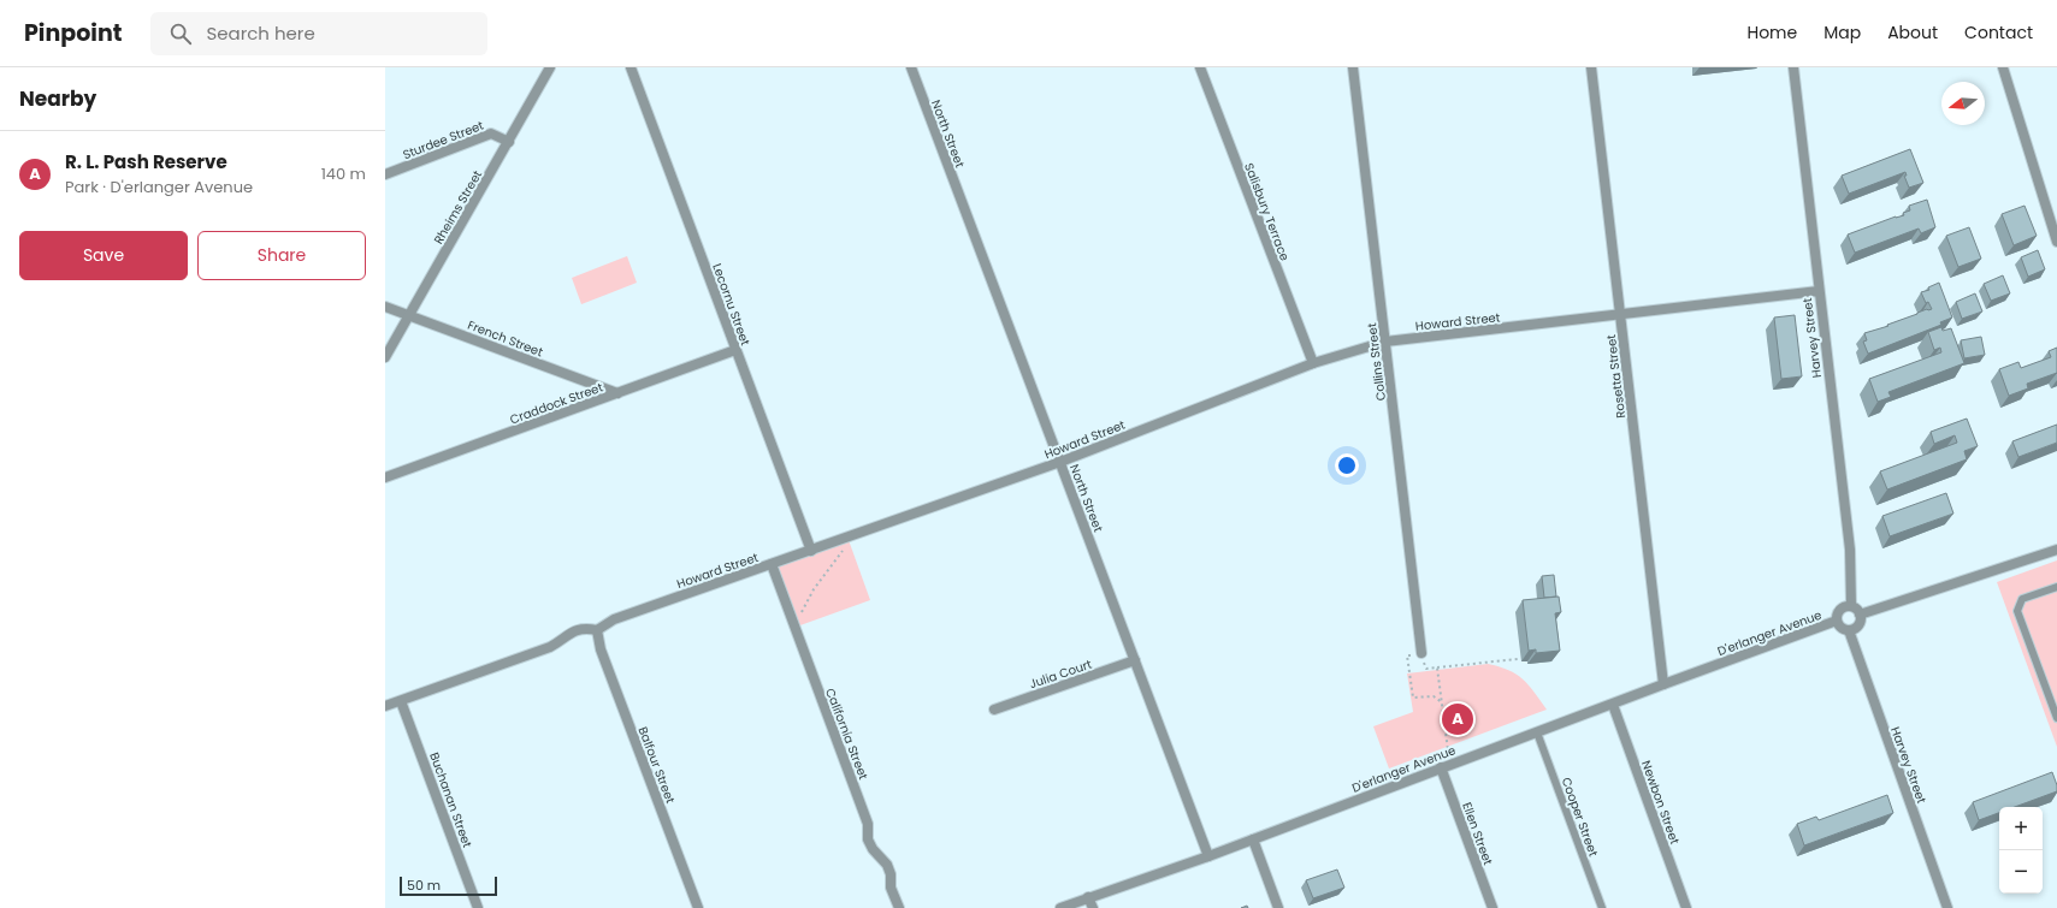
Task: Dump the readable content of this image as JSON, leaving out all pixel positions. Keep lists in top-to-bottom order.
{
  "streets": {
    "street": [
      "North Street",
      "Sturdee Street",
      "Rheims Street",
      "Salisbury Terrace",
      "Lecornu Street",
      "Howard Street",
      "French Street",
      "Harvey Street",
      "Collins Street",
      "Rosetta Street",
      "Craddock Street",
      "D'erlanger Avenue",
      "Julia Court",
      "California Street",
      "Balfour Street",
      "Buchanan Street",
      "Newbon Street",
      "Ellen Street"
    ],
    "lane": ["Cooper Street"]
  },
  "crossings": [
    ["North Street", "Howard Street"],
    ["North Street", "D'erlanger Avenue"],
    ["North Street", "Julia Court"],
    ["Sturdee Street", "Rheims Street"],
    ["Rheims Street", "French Street"],
    ["Salisbury Terrace", "Howard Street"],
    ["Lecornu Street", "Howard Street"],
    ["Lecornu Street", "Craddock Street"],
    ["Howard Street", "Harvey Street"],
    ["Howard Street", "Collins Street"],
    ["Howard Street", "Rosetta Street"],
    ["Howard Street", "California Street"],
    ["Howard Street", "Balfour Street"],
    ["French Street", "Craddock Street"],
    ["Harvey Street", "D'erlanger Avenue"],
    ["Rosetta Street", "D'erlanger Avenue"],
    ["D'erlanger Avenue", "Newbon Street"],
    ["D'erlanger Avenue", "Cooper Street"],
    ["D'erlanger Avenue", "Ellen Street"]
  ],
  "scale_bar": "50 m",
  "north": "left",
  "page": {
    "header": "Pinpoint",
    "search": "Search here",
    "nav": [
      "Home",
      "Map",
      "About",
      "Contact"
    ],
    "heading": "Nearby",
    "list": [
      {
        "mark": "A",
        "name": "R. L. Pash Reserve",
        "note": "Park · D'erlanger Avenue",
        "value": "140 m"
      }
    ],
    "buttons": ["Save", "Share"],
    "pins": "A",
    "map_buttons": ["+", "−"],
    "scale": "50 m"
  }
}
